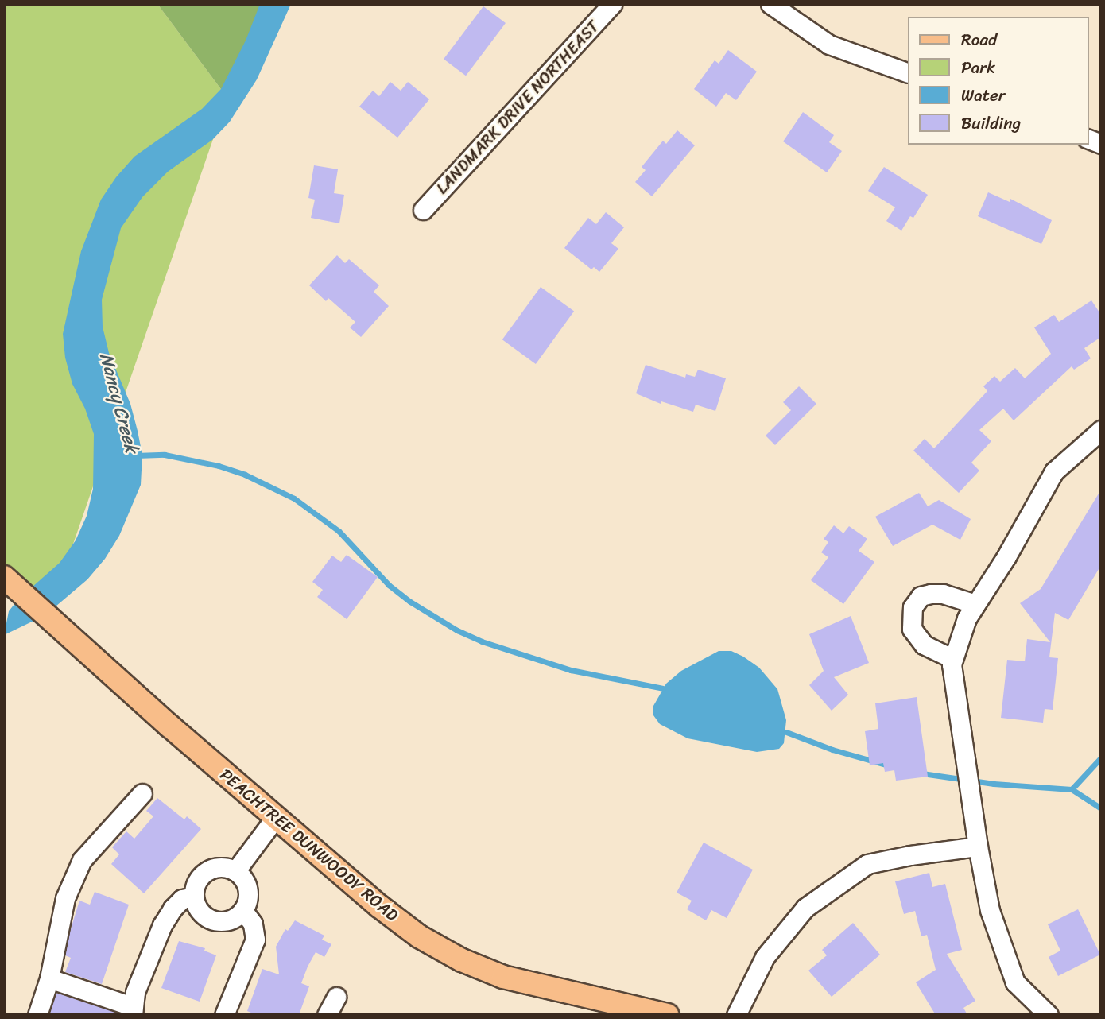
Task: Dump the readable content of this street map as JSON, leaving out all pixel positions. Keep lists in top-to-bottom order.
{
  "streets": {
    "main road": ["PEACHTREE DUNWOODY ROAD"],
    "street": ["LANDMARK DRIVE NORTHEAST"]
  },
  "water": ["Nancy Creek"],
  "legend": [
    "Road",
    "Park",
    "Water",
    "Building"
  ]
}
